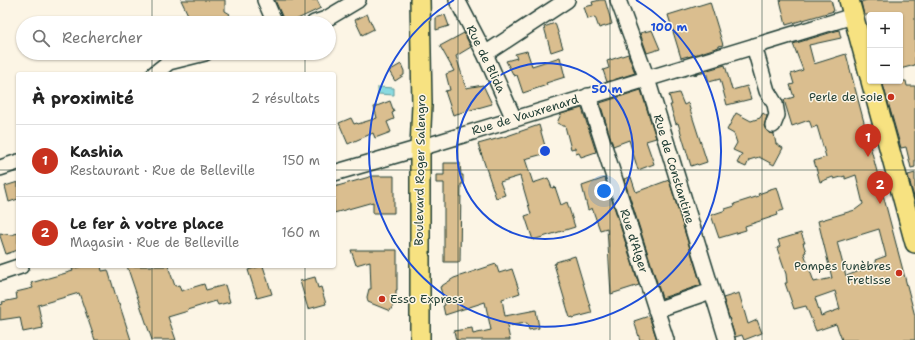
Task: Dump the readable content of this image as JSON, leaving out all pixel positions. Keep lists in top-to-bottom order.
{
  "streets": {
    "main road": ["Boulevard Roger Salengro"],
    "street": [
      "Rue de Blida",
      "Rue de Vauxrenard",
      "Rue de Constantine",
      "Rue d'Alger"
    ]
  },
  "crossings": [
    ["Rue de Blida", "Rue de Vauxrenard"],
    ["Rue de Vauxrenard", "Rue de Constantine"],
    ["Rue de Vauxrenard", "Boulevard Roger Salengro"],
    ["Rue de Vauxrenard", "Rue d'Alger"]
  ],
  "places": ["Perle de soie", "Pompes funèbres Fretisse", "Esso Express"],
  "page": {
    "map_buttons": ["+", "−"],
    "search": "Rechercher",
    "heading": ["À proximité", "2 résultats"],
    "pins": ["1", "2"],
    "list": [
      {
        "mark": "1",
        "name": "Kashia",
        "note": "Restaurant · Rue de Belleville",
        "value": "150 m"
      },
      {
        "mark": "2",
        "name": "Le fer à votre place",
        "note": "Magasin · Rue de Belleville",
        "value": "160 m"
      }
    ]
  },
  "rings": ["100 m", "50 m"]
}
